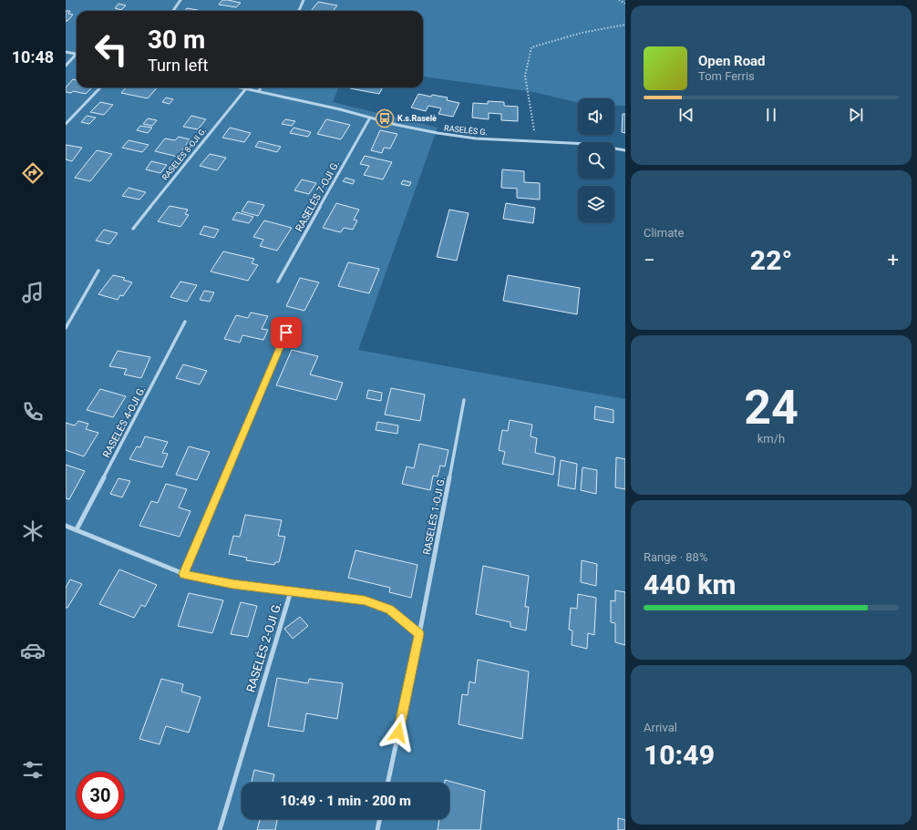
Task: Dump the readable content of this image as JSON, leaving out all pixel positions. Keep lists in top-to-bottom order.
{
  "streets": {
    "street": [
      "RASELĖS G.",
      "RASELĖS 8-OJI G.",
      "RASELĖS 7-OJI G.",
      "RASELĖS 4-OJI G.",
      "RASELĖS 1-OJI G.",
      "RASELĖS 2-OJI G."
    ]
  },
  "crossings": [
    ["RASELĖS G.", "RASELĖS 8-OJI G."],
    ["RASELĖS G.", "RASELĖS 7-OJI G."],
    ["RASELĖS 4-OJI G.", "RASELĖS 2-OJI G."]
  ],
  "places": {
    "bus stop": ["K.s.Raselė"]
  },
  "page": {
    "tabs": "10:48",
    "turn": ["30 m", "Turn left"],
    "song": ["Open Road", "Tom Ferris"],
    "tile": [
      "Climate",
      ["24", "km/h"],
      ["Range · 88%", "440 km"],
      ["Arrival", "10:49"]
    ],
    "heat": ["−", "22°", "+"],
    "limit": "30",
    "trip": "10:49 · 1 min · 200 m"
  }
}
